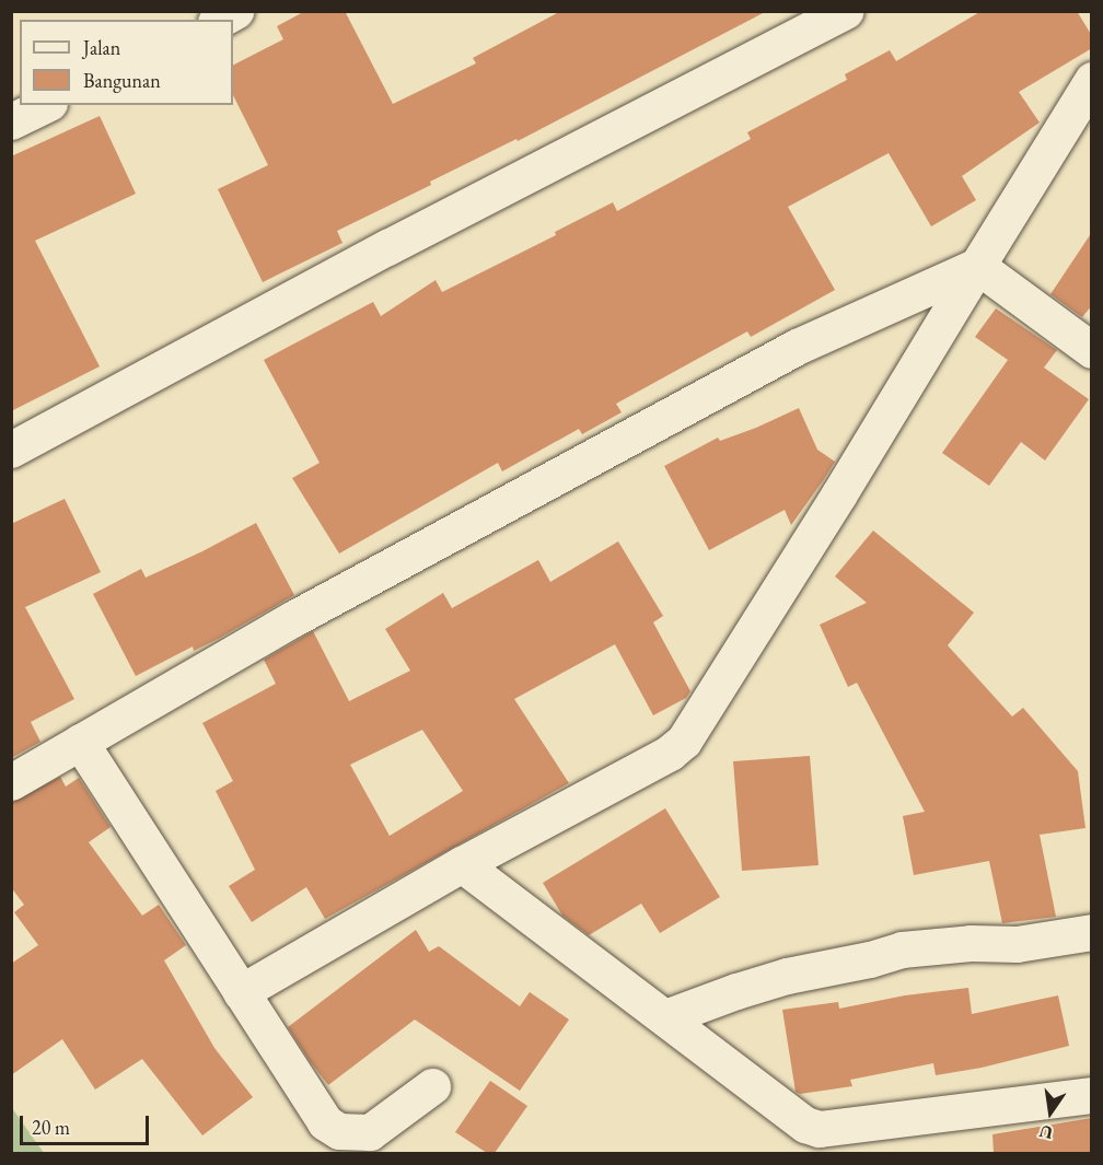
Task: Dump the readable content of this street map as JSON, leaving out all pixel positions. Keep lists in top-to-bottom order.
{
  "legend": ["Jalan", "Bangunan"],
  "scale_bar": "20 m",
  "north": "bottom"
}
